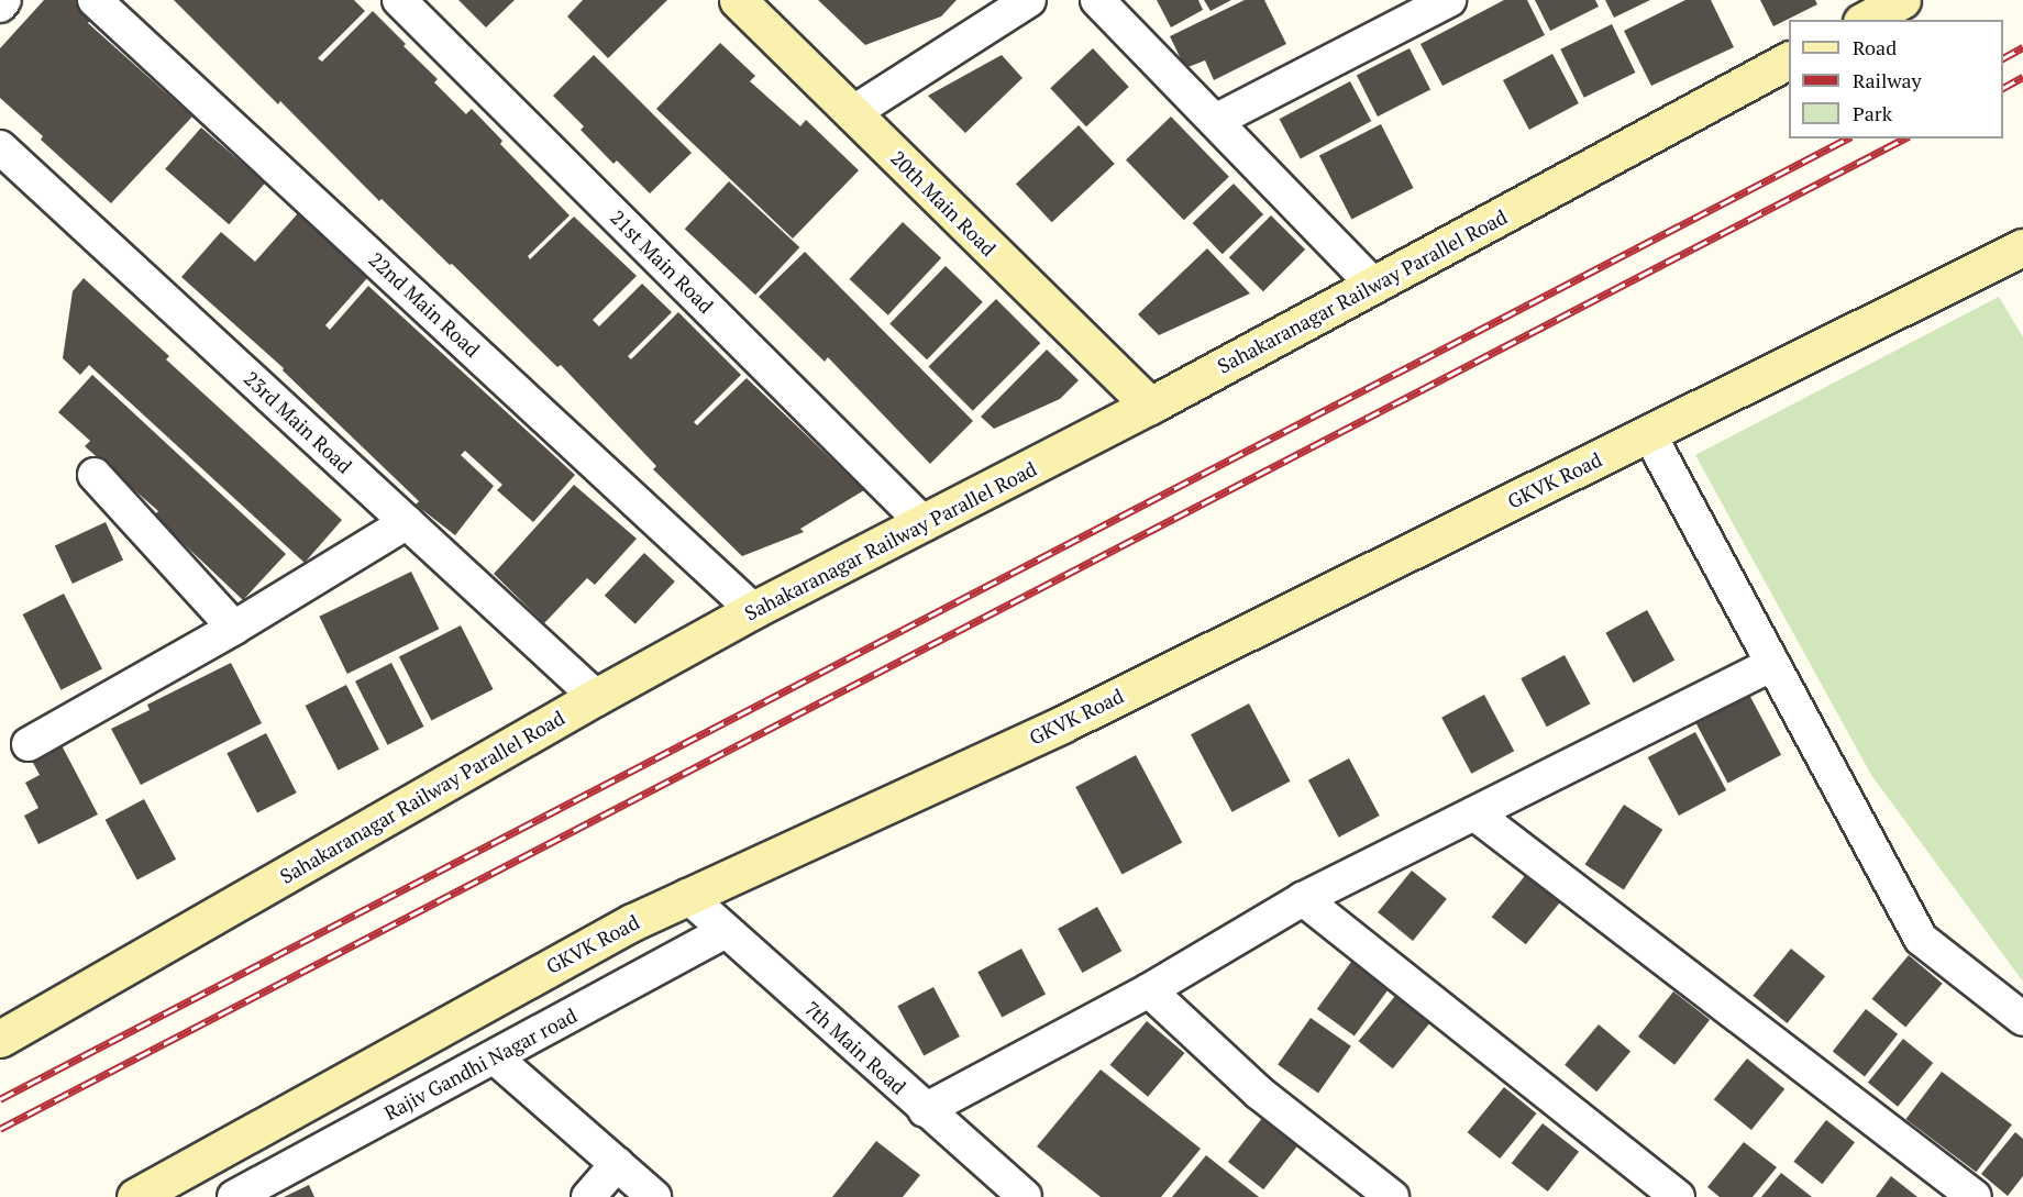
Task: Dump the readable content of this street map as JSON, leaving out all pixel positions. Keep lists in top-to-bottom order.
{
  "streets": {
    "street": [
      "20th Main Road",
      "21st Main Road",
      "Sahakaranagar Railway Parallel Road",
      "22nd Main Road",
      "23rd Main Road",
      "GKVK Road",
      "7th Main Road",
      "Rajiv Gandhi Nagar road"
    ]
  },
  "crossings": [
    ["20th Main Road", "Sahakaranagar Railway Parallel Road"],
    ["21st Main Road", "Sahakaranagar Railway Parallel Road"],
    ["Sahakaranagar Railway Parallel Road", "22nd Main Road"],
    ["Sahakaranagar Railway Parallel Road", "23rd Main Road"],
    ["GKVK Road", "7th Main Road"],
    ["7th Main Road", "Rajiv Gandhi Nagar road"]
  ],
  "legend": ["Road", "Railway", "Park"]
}
